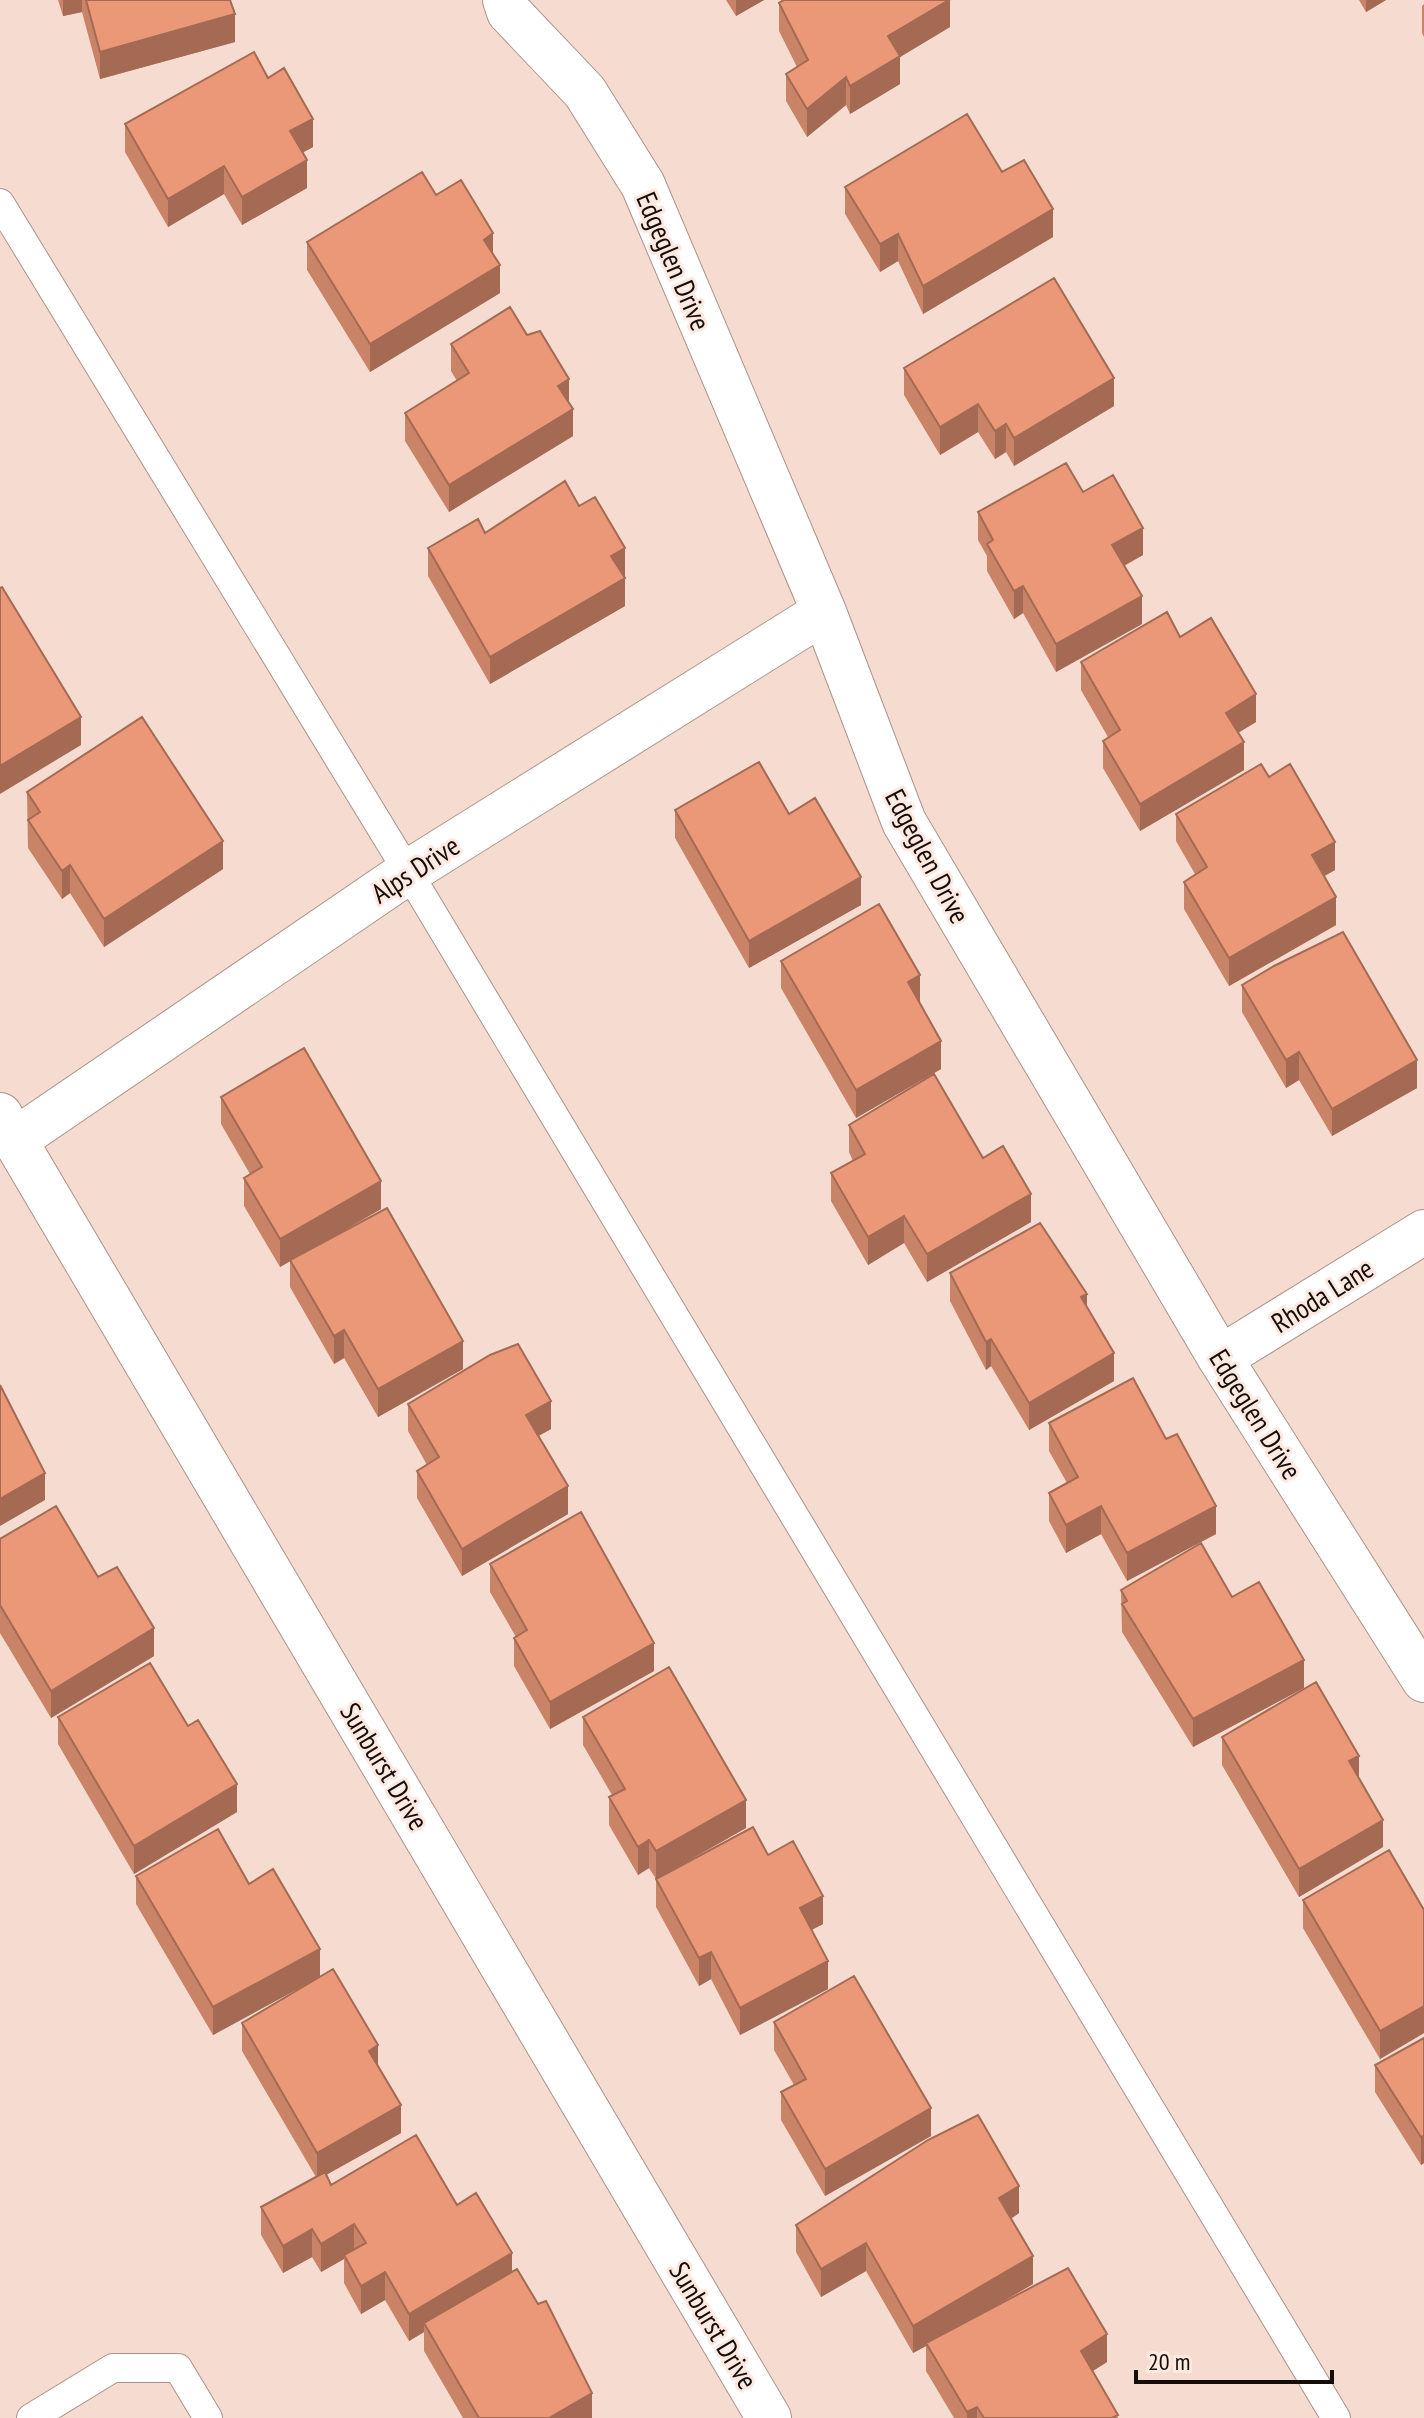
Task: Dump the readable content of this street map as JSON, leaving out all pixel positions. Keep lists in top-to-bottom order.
{
  "streets": {
    "street": [
      "Edgeglen Drive",
      "Alps Drive",
      "Rhoda Lane",
      "Sunburst Drive"
    ]
  },
  "crossings": [
    ["Edgeglen Drive", "Alps Drive"],
    ["Edgeglen Drive", "Rhoda Lane"],
    ["Alps Drive", "Sunburst Drive"]
  ],
  "scale_bar": "20 m"
}
